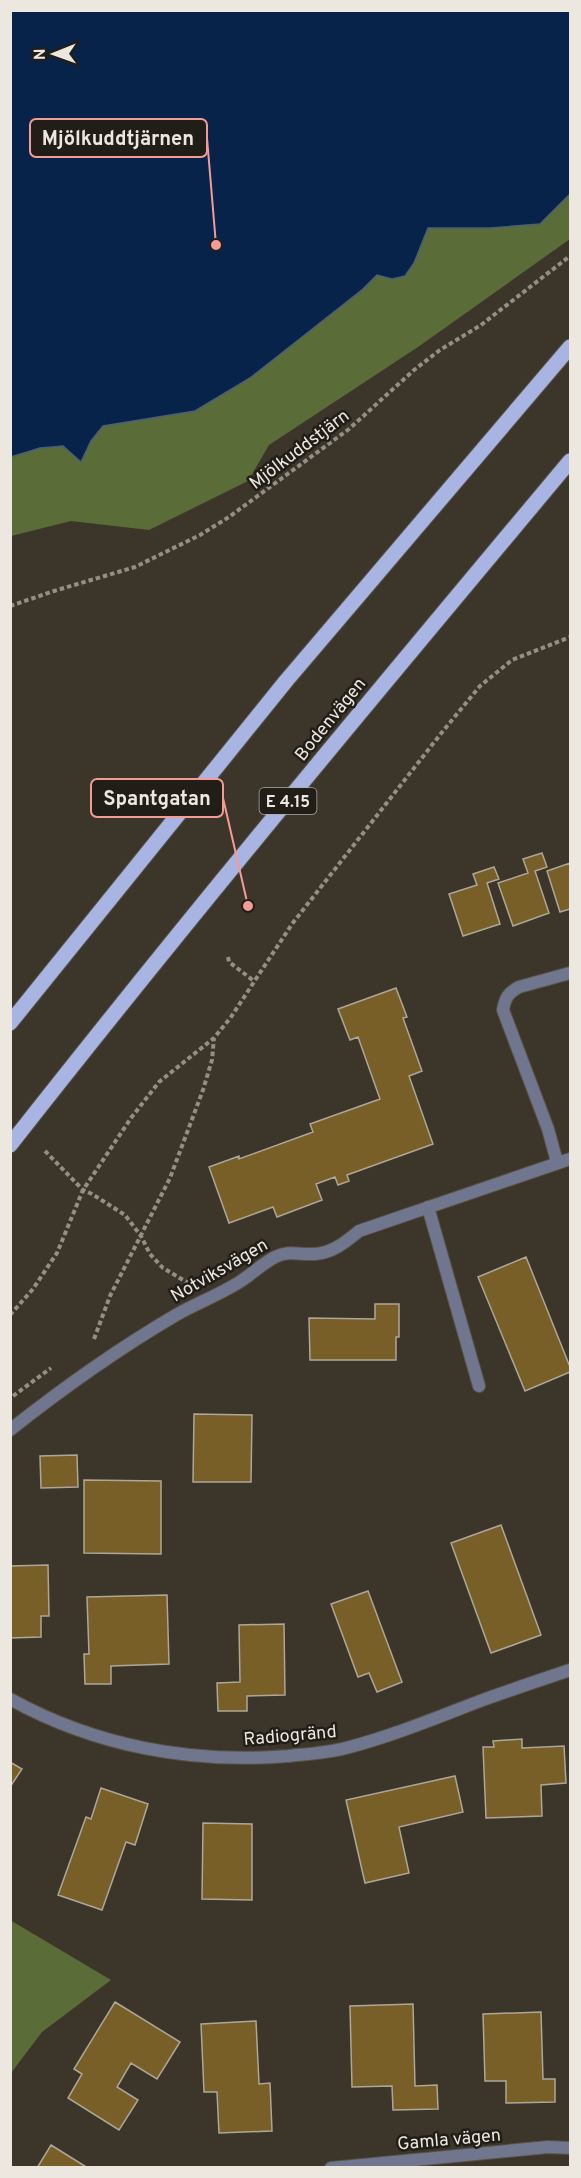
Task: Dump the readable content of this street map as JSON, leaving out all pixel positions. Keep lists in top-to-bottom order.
{
  "streets": {
    "main road": ["Bodenvägen", "E 4.15"],
    "street": ["Notviksvägen", "Radiogränd", "Gamla vägen"],
    "path": ["Mjölkuddstjärn"]
  },
  "places": ["Mjölkuddtjärnen", "Spantgatan"],
  "north": "left"
}
